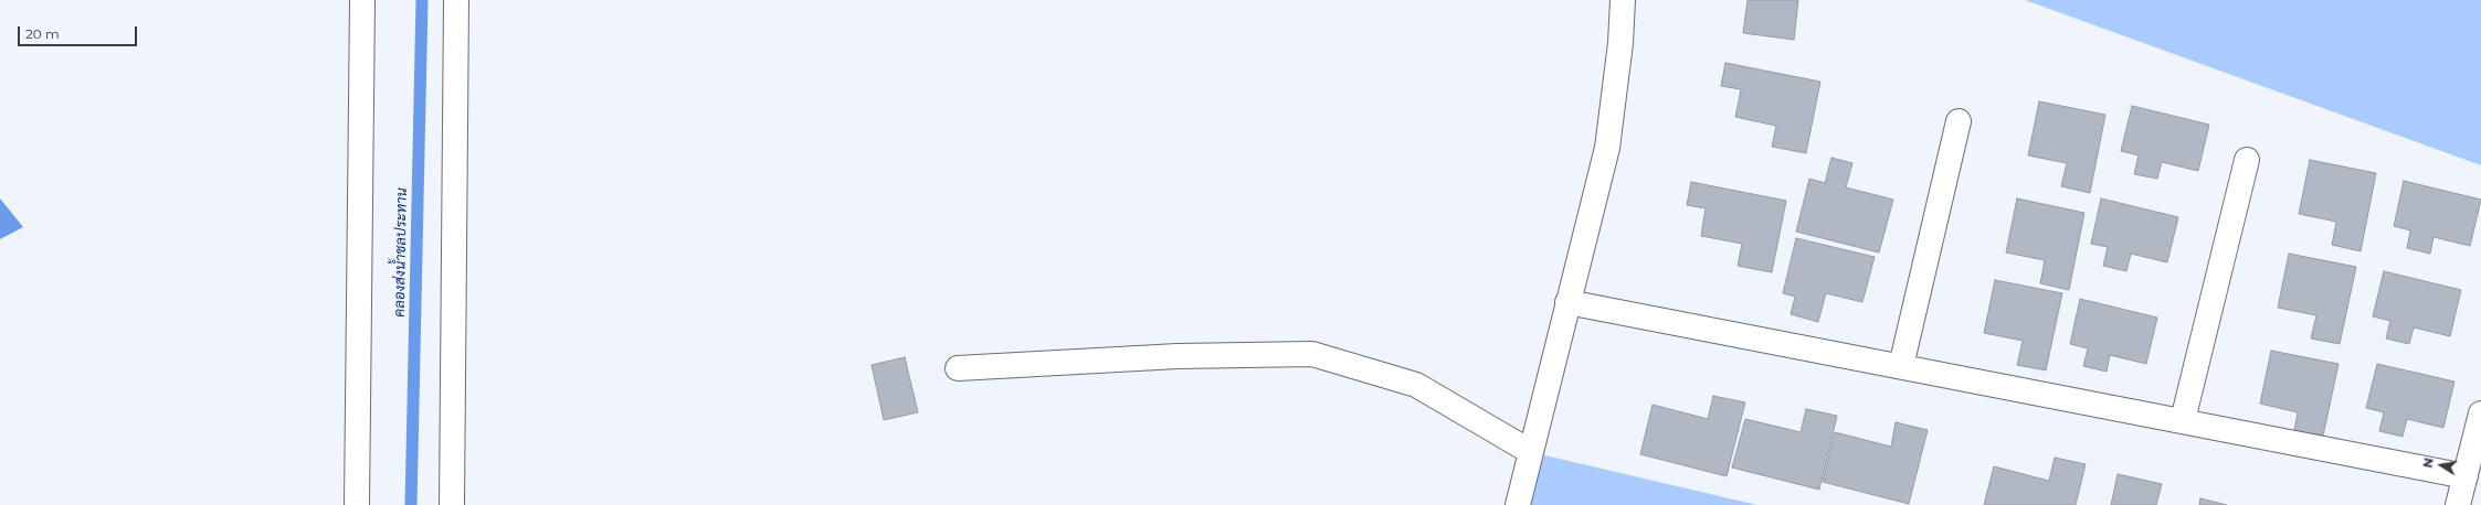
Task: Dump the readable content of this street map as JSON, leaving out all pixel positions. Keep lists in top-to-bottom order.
{
  "water": ["คลองส่งน้ำชลประทาน"],
  "scale_bar": "20 m",
  "north": "left"
}
